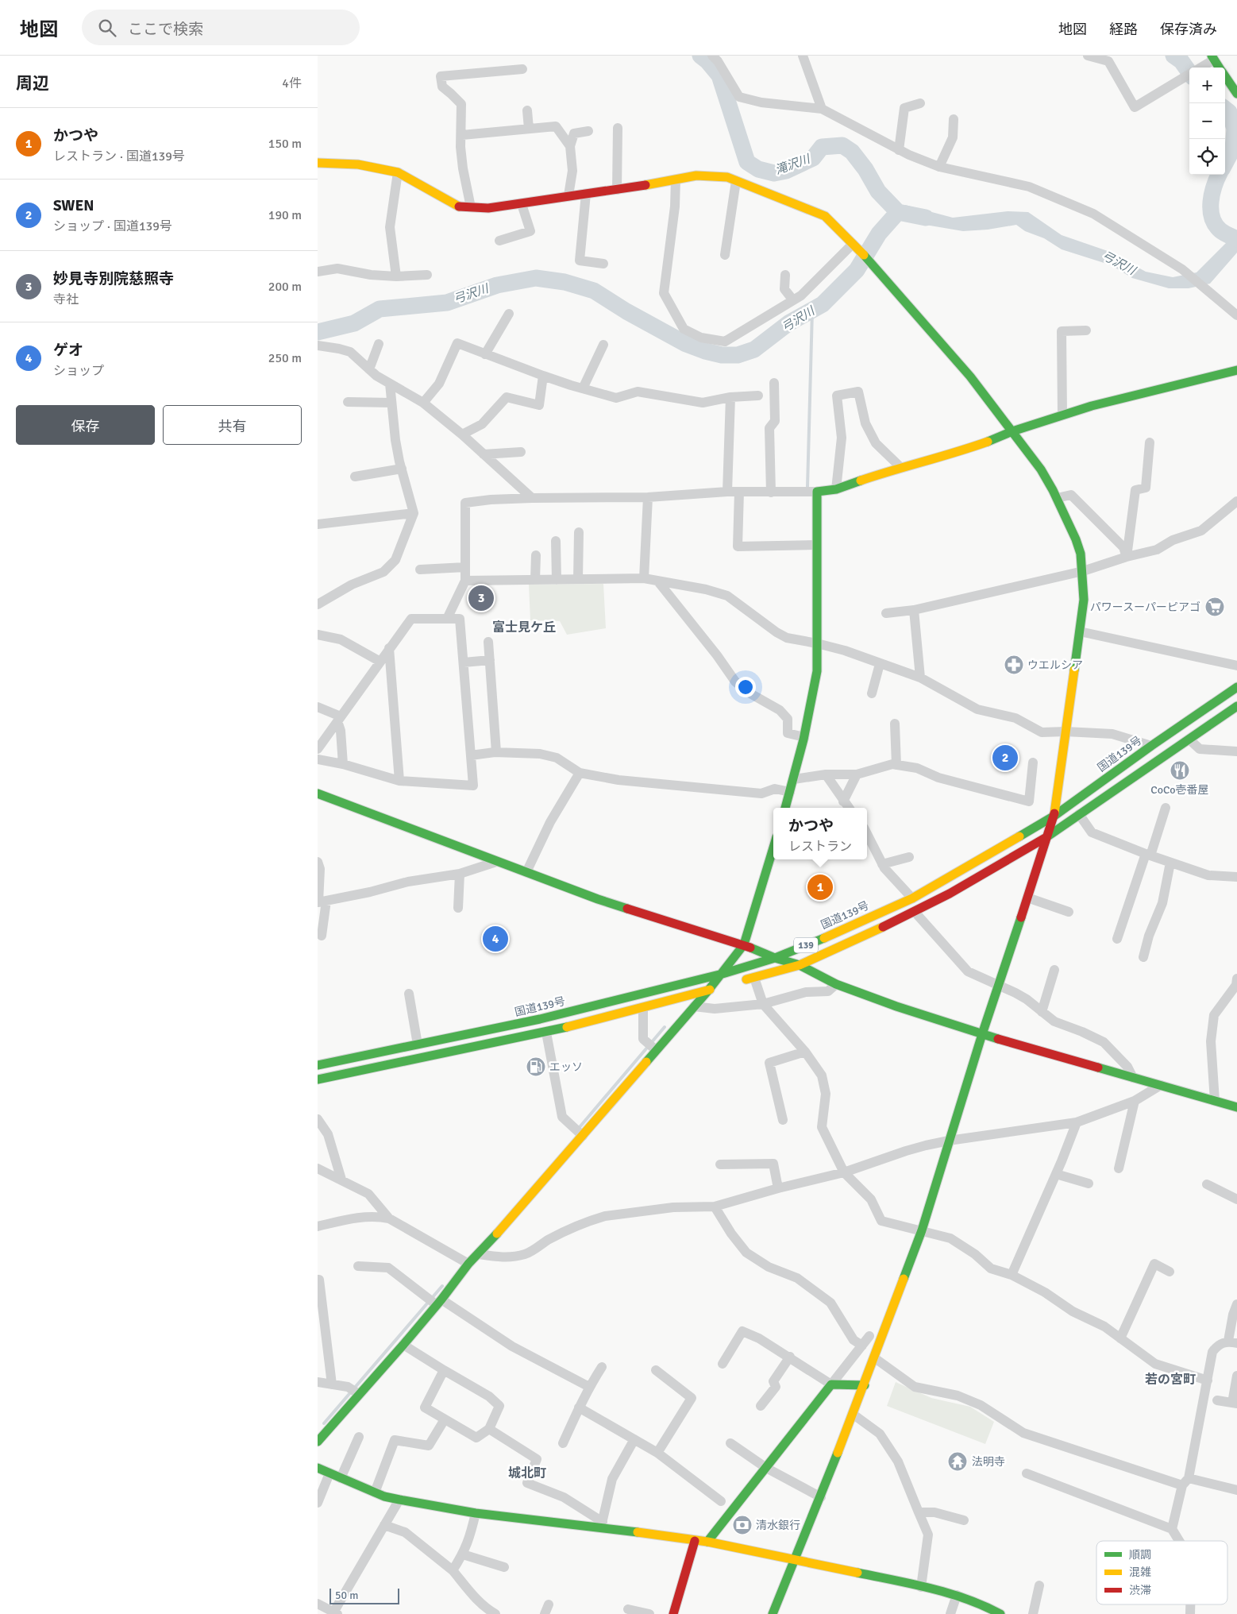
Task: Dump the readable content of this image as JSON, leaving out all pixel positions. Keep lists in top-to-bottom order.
{
  "streets": {
    "main road": ["国道139号", "139"]
  },
  "districts": ["富士見ケ丘", "若の宮町", "城北町"],
  "water": ["滝沢川", "弓沢川"],
  "places": {
    "supermarket": ["パワースーパーピアゴ"],
    "pharmacy": ["ウエルシア"],
    "restaurant": ["CoCo壱番屋"],
    "fuel station": ["エッソ"],
    "temple": ["法明寺"],
    "bank": ["清水銀行"]
  },
  "legend": ["順調", "混雑", "渋滞"],
  "scale_bar": "50 m",
  "page": {
    "header": "地図",
    "search": "ここで検索",
    "nav": ["地図", "経路", "保存済み"],
    "heading": ["周辺", "4件"],
    "map_buttons": ["+", "−"],
    "list": [
      {
        "mark": "1",
        "name": "かつや",
        "note": "レストラン · 国道139号",
        "value": "150 m"
      },
      {
        "mark": "2",
        "name": "SWEN",
        "note": "ショップ · 国道139号",
        "value": "190 m"
      },
      {
        "mark": "3",
        "name": "妙見寺別院慈照寺",
        "note": "寺社",
        "value": "200 m"
      },
      {
        "mark": "4",
        "name": "ゲオ",
        "note": "ショップ",
        "value": "250 m"
      }
    ],
    "buttons": ["保存", "共有"],
    "pins": [
      "3",
      "2",
      "1",
      "4"
    ],
    "popup": ["かつや", "レストラン"],
    "scale": "50 m"
  }
}
